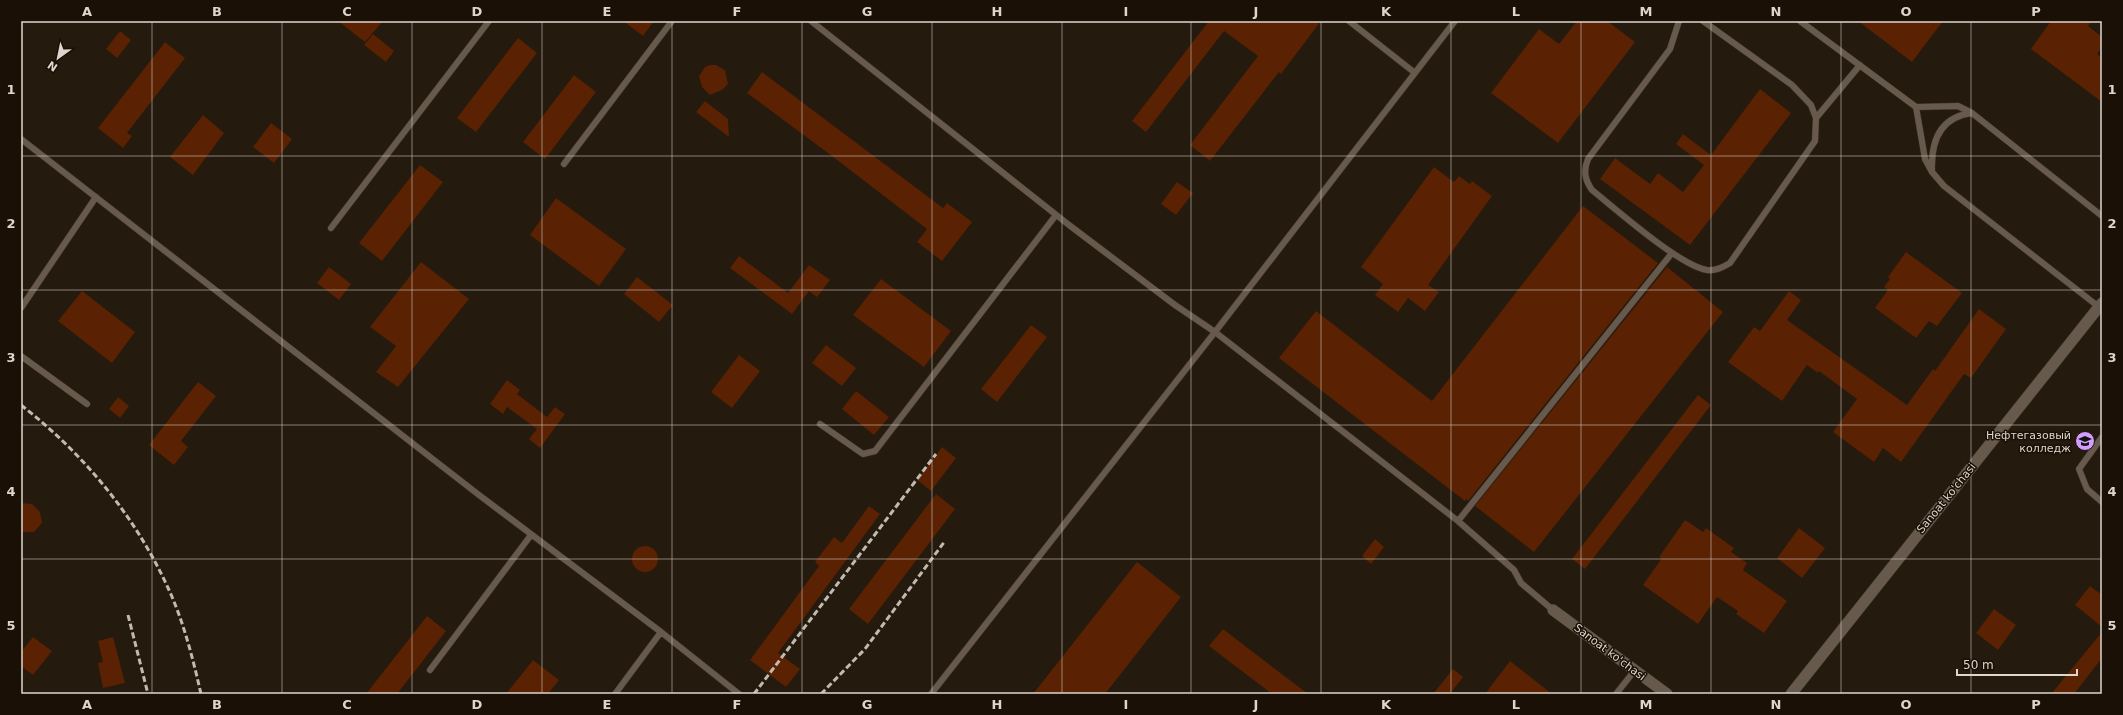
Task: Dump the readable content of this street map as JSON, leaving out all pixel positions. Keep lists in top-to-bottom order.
{
  "streets": {
    "street": ["Sanoat ko'chasi"]
  },
  "places": {
    "school or university": ["Нефтегазовый колледж"]
  },
  "scale_bar": "50 m",
  "north": "bottom left",
  "grid": {
    "columns": [
      "A",
      "B",
      "C",
      "D",
      "E",
      "F",
      "G",
      "H",
      "I",
      "J",
      "K",
      "L",
      "M",
      "N",
      "O",
      "P"
    ],
    "rows": [
      "1",
      "2",
      "3",
      "4",
      "5"
    ]
  }
}
